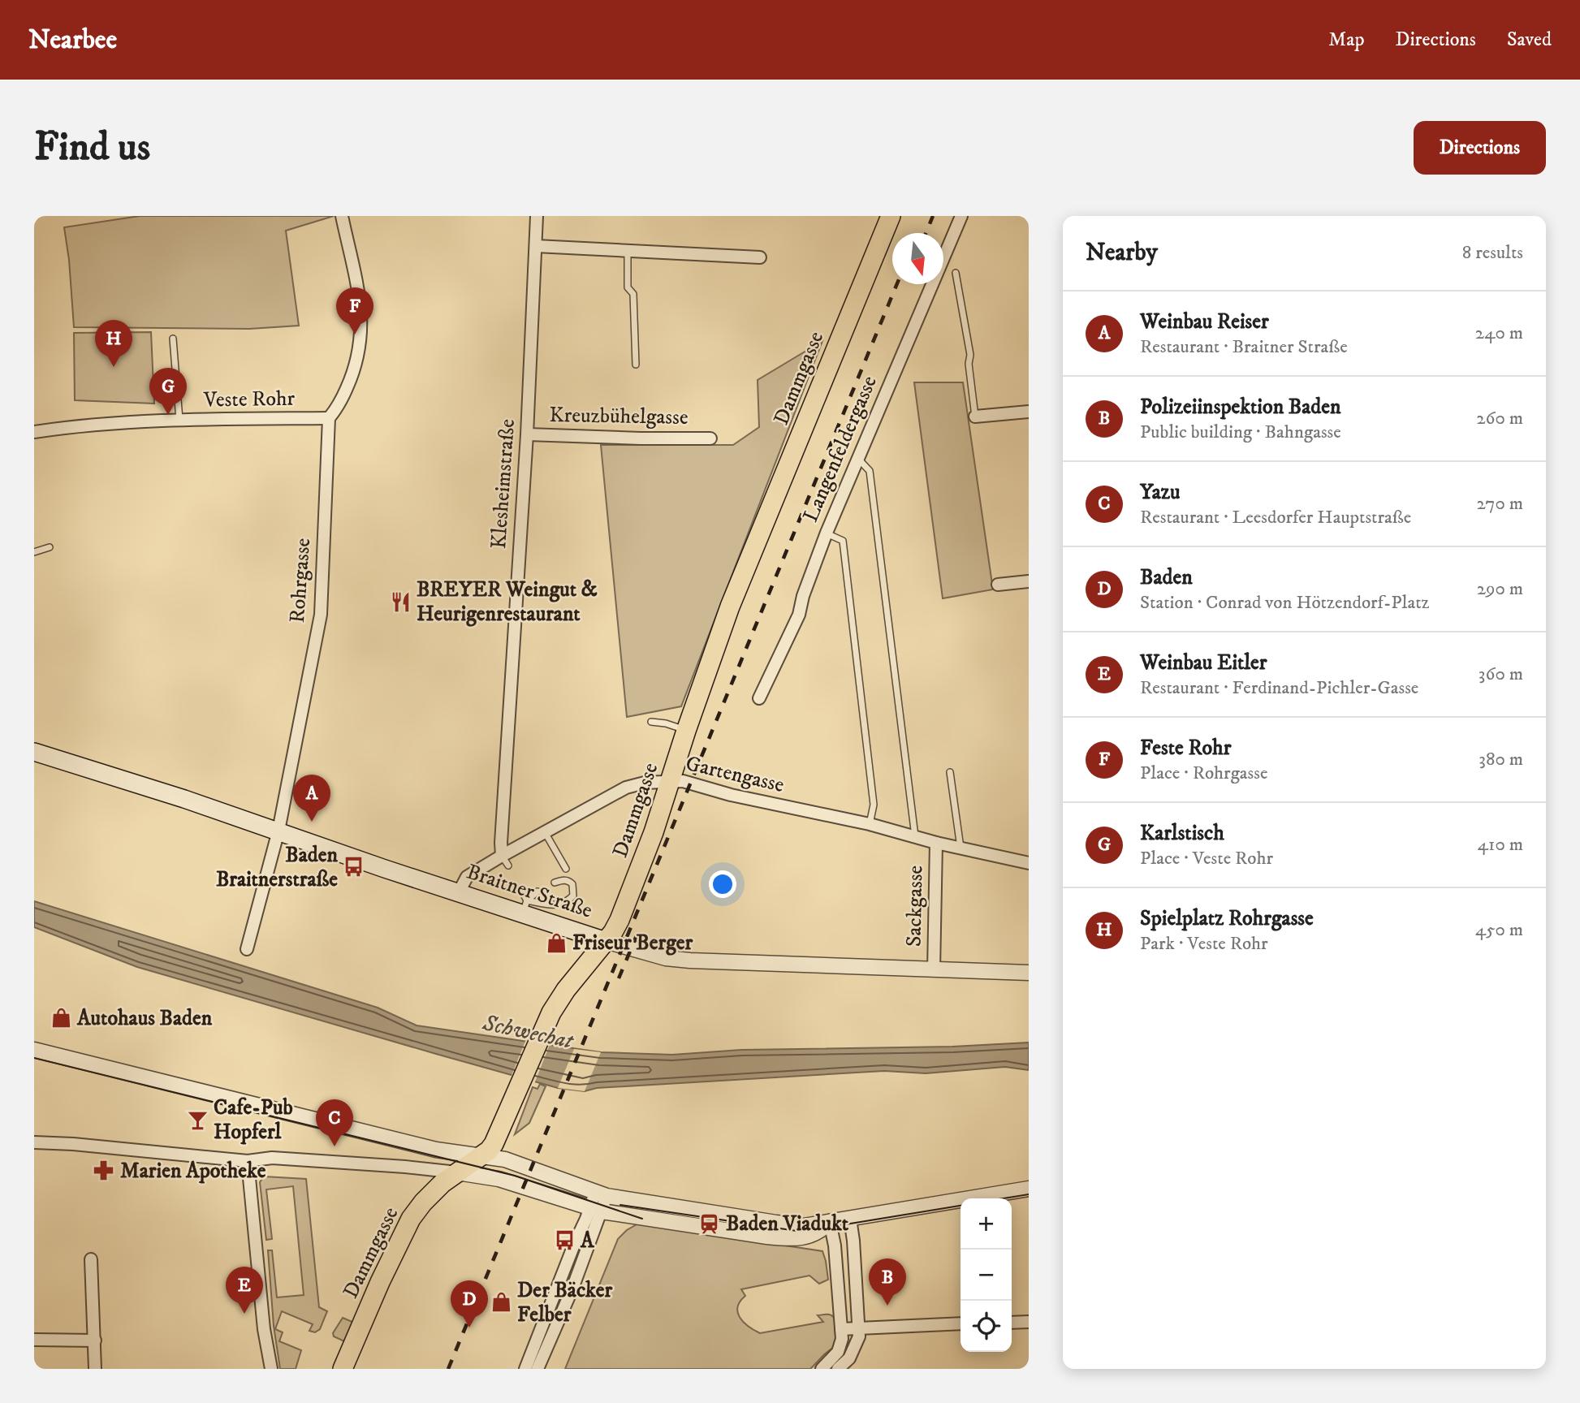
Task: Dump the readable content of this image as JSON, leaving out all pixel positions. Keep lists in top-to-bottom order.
{
  "streets": {
    "main road": ["Dammgasse", "Braitner Straße"],
    "street": [
      "Veste Rohr",
      "Kreuzbühelgasse",
      "Langenfeldergasse",
      "Klesheimstraße",
      "Rohrgasse",
      "Gartengasse",
      "Sackgasse"
    ]
  },
  "crossings": [
    ["Dammgasse", "Gartengasse"],
    ["Dammgasse", "Braitner Straße"],
    ["Veste Rohr", "Rohrgasse"],
    ["Kreuzbühelgasse", "Klesheimstraße"],
    ["Klesheimstraße", "Gartengasse"],
    ["Rohrgasse", "Braitner Straße"],
    ["Gartengasse", "Braitner Straße"],
    ["Gartengasse", "Sackgasse"],
    ["Braitner Straße", "Sackgasse"]
  ],
  "water": ["Schwechat"],
  "places": {
    "restaurant": ["BREYER Weingut & Heurigenrestaurant"],
    "bus stop": ["Baden Braitnerstraße", "A"],
    "shop": ["Friseur Berger", "Autohaus Baden", "Der Bäcker Felber"],
    "bar": ["Cafe-Pub Hopferl"],
    "pharmacy": ["Marien Apotheke"],
    "station": ["Baden Viadukt"]
  },
  "north": "bottom",
  "page": {
    "header": "Nearbee",
    "nav": ["Map", "Directions", "Saved"],
    "buttons": "Directions",
    "title": "Find us",
    "heading": ["Nearby", "8 results"],
    "pins": [
      "F",
      "H",
      "G",
      "A",
      "C",
      "B",
      "E",
      "D"
    ],
    "list": [
      {
        "mark": "A",
        "name": "Weinbau Reiser",
        "note": "Restaurant · Braitner Straße",
        "value": "240 m"
      },
      {
        "mark": "B",
        "name": "Polizeiinspektion Baden",
        "note": "Public building · Bahngasse",
        "value": "260 m"
      },
      {
        "mark": "C",
        "name": "Yazu",
        "note": "Restaurant · Leesdorfer Hauptstraße",
        "value": "270 m"
      },
      {
        "mark": "D",
        "name": "Baden",
        "note": "Station · Conrad von Hötzendorf-Platz",
        "value": "290 m"
      },
      {
        "mark": "E",
        "name": "Weinbau Eitler",
        "note": "Restaurant · Ferdinand-Pichler-Gasse",
        "value": "360 m"
      },
      {
        "mark": "F",
        "name": "Feste Rohr",
        "note": "Place · Rohrgasse",
        "value": "380 m"
      },
      {
        "mark": "G",
        "name": "Karlstisch",
        "note": "Place · Veste Rohr",
        "value": "410 m"
      },
      {
        "mark": "H",
        "name": "Spielplatz Rohrgasse",
        "note": "Park · Veste Rohr",
        "value": "450 m"
      }
    ],
    "map_buttons": ["+", "−"]
  }
}
